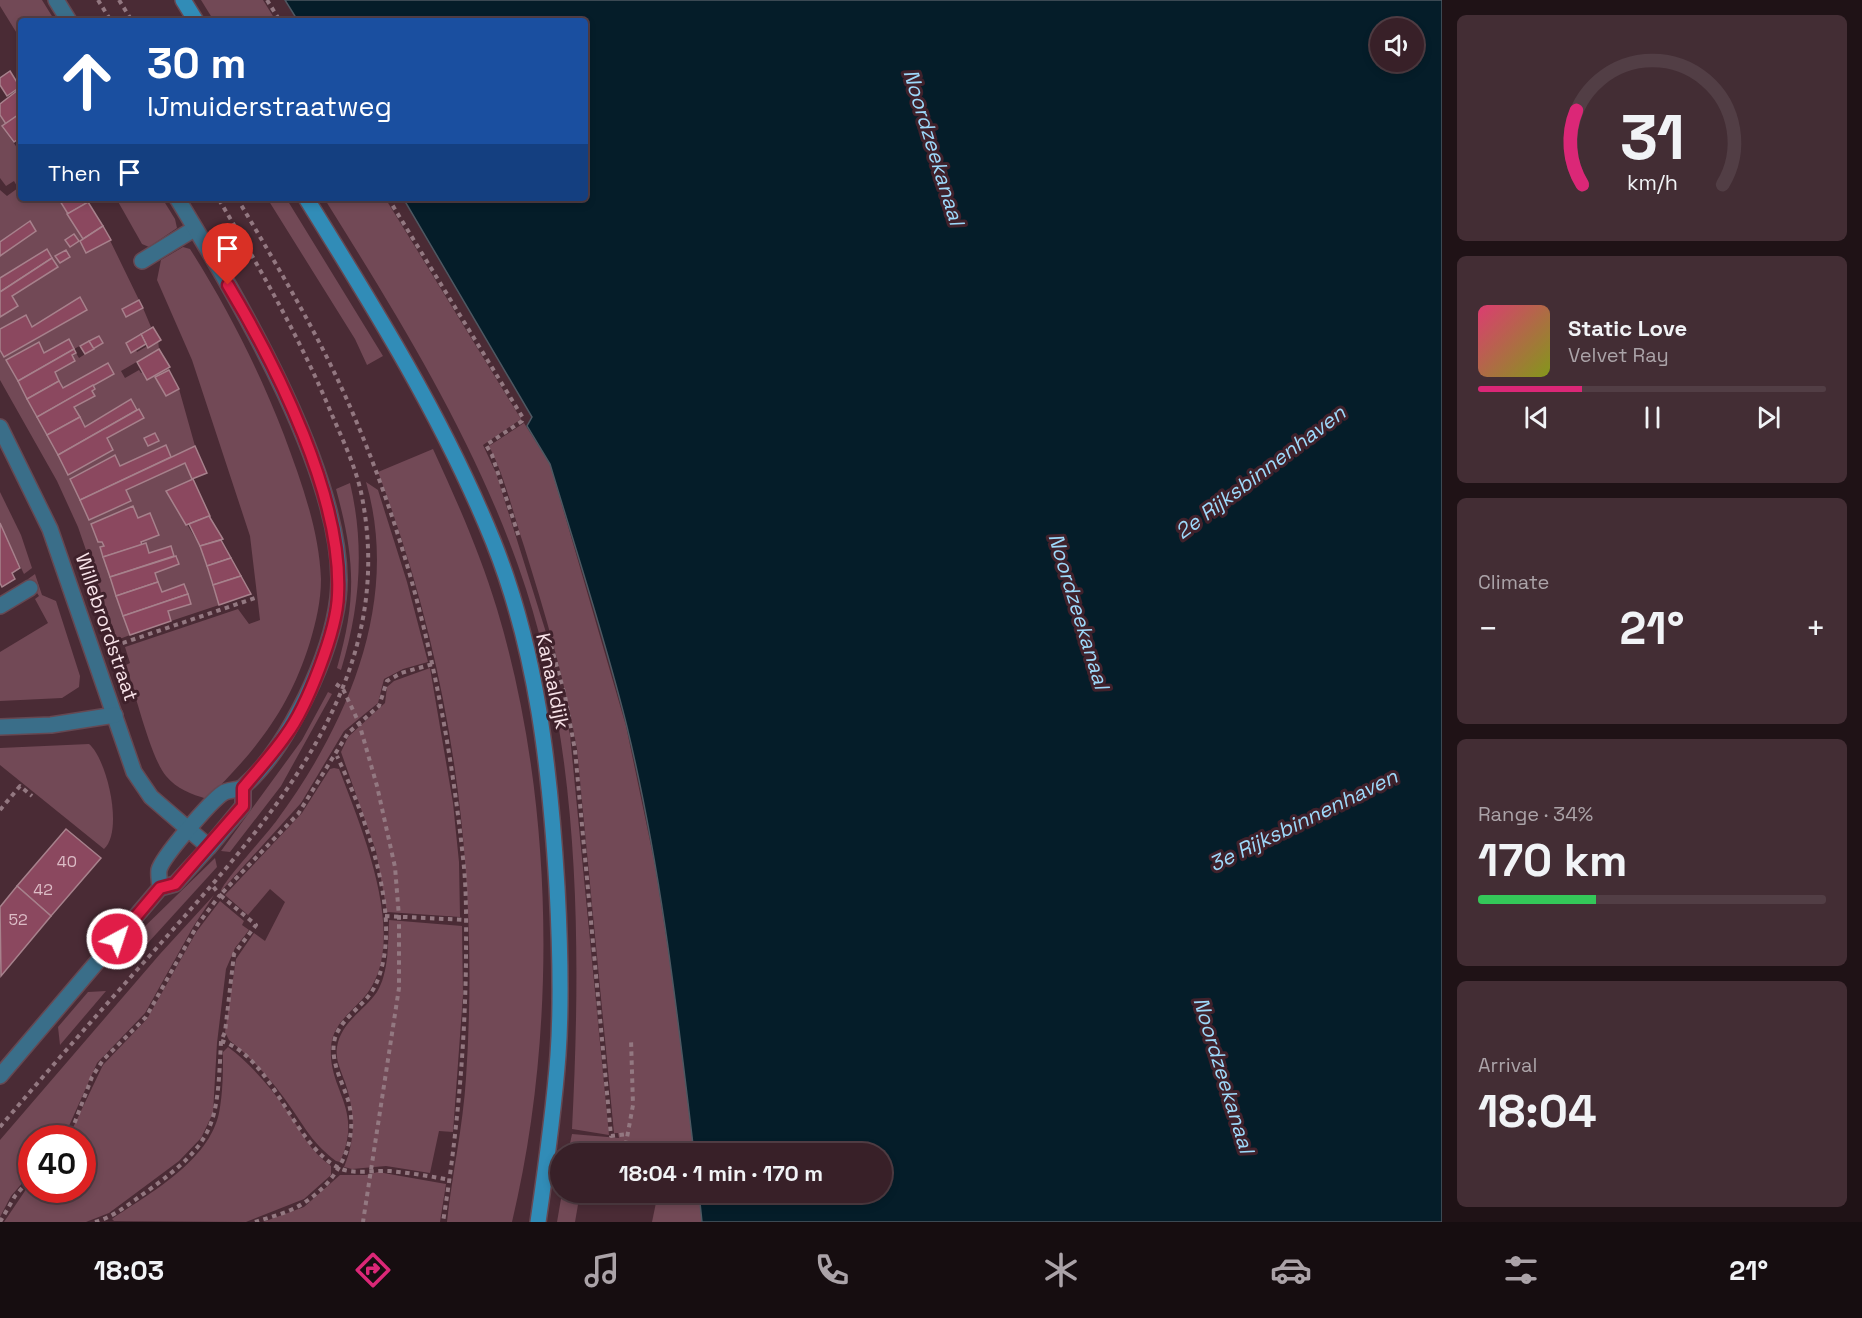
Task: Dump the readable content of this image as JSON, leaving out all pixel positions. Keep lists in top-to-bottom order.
{
  "streets": {
    "main road": ["Kanaaldijk"],
    "street": ["Willebrordstraat"]
  },
  "water": ["Noordzeekanaal", "2e Rijksbinnenhaven", "3e Rijksbinnenhaven"],
  "house_numbers": ["40", "42", "52"],
  "page": {
    "turn": ["30 m", "IJmuiderstraatweg"],
    "then": "Then",
    "song": ["Static Love", "Velvet Ray"],
    "tile": [
      "Climate",
      ["Range · 34%", "170 km"],
      ["Arrival", "18:04"]
    ],
    "heat": ["−", "21°", "+"],
    "limit": "40",
    "trip": "18:04 · 1 min · 170 m",
    "tabs": ["18:03", "21°"],
    "gauge": ["31", "km/h"]
  }
}
